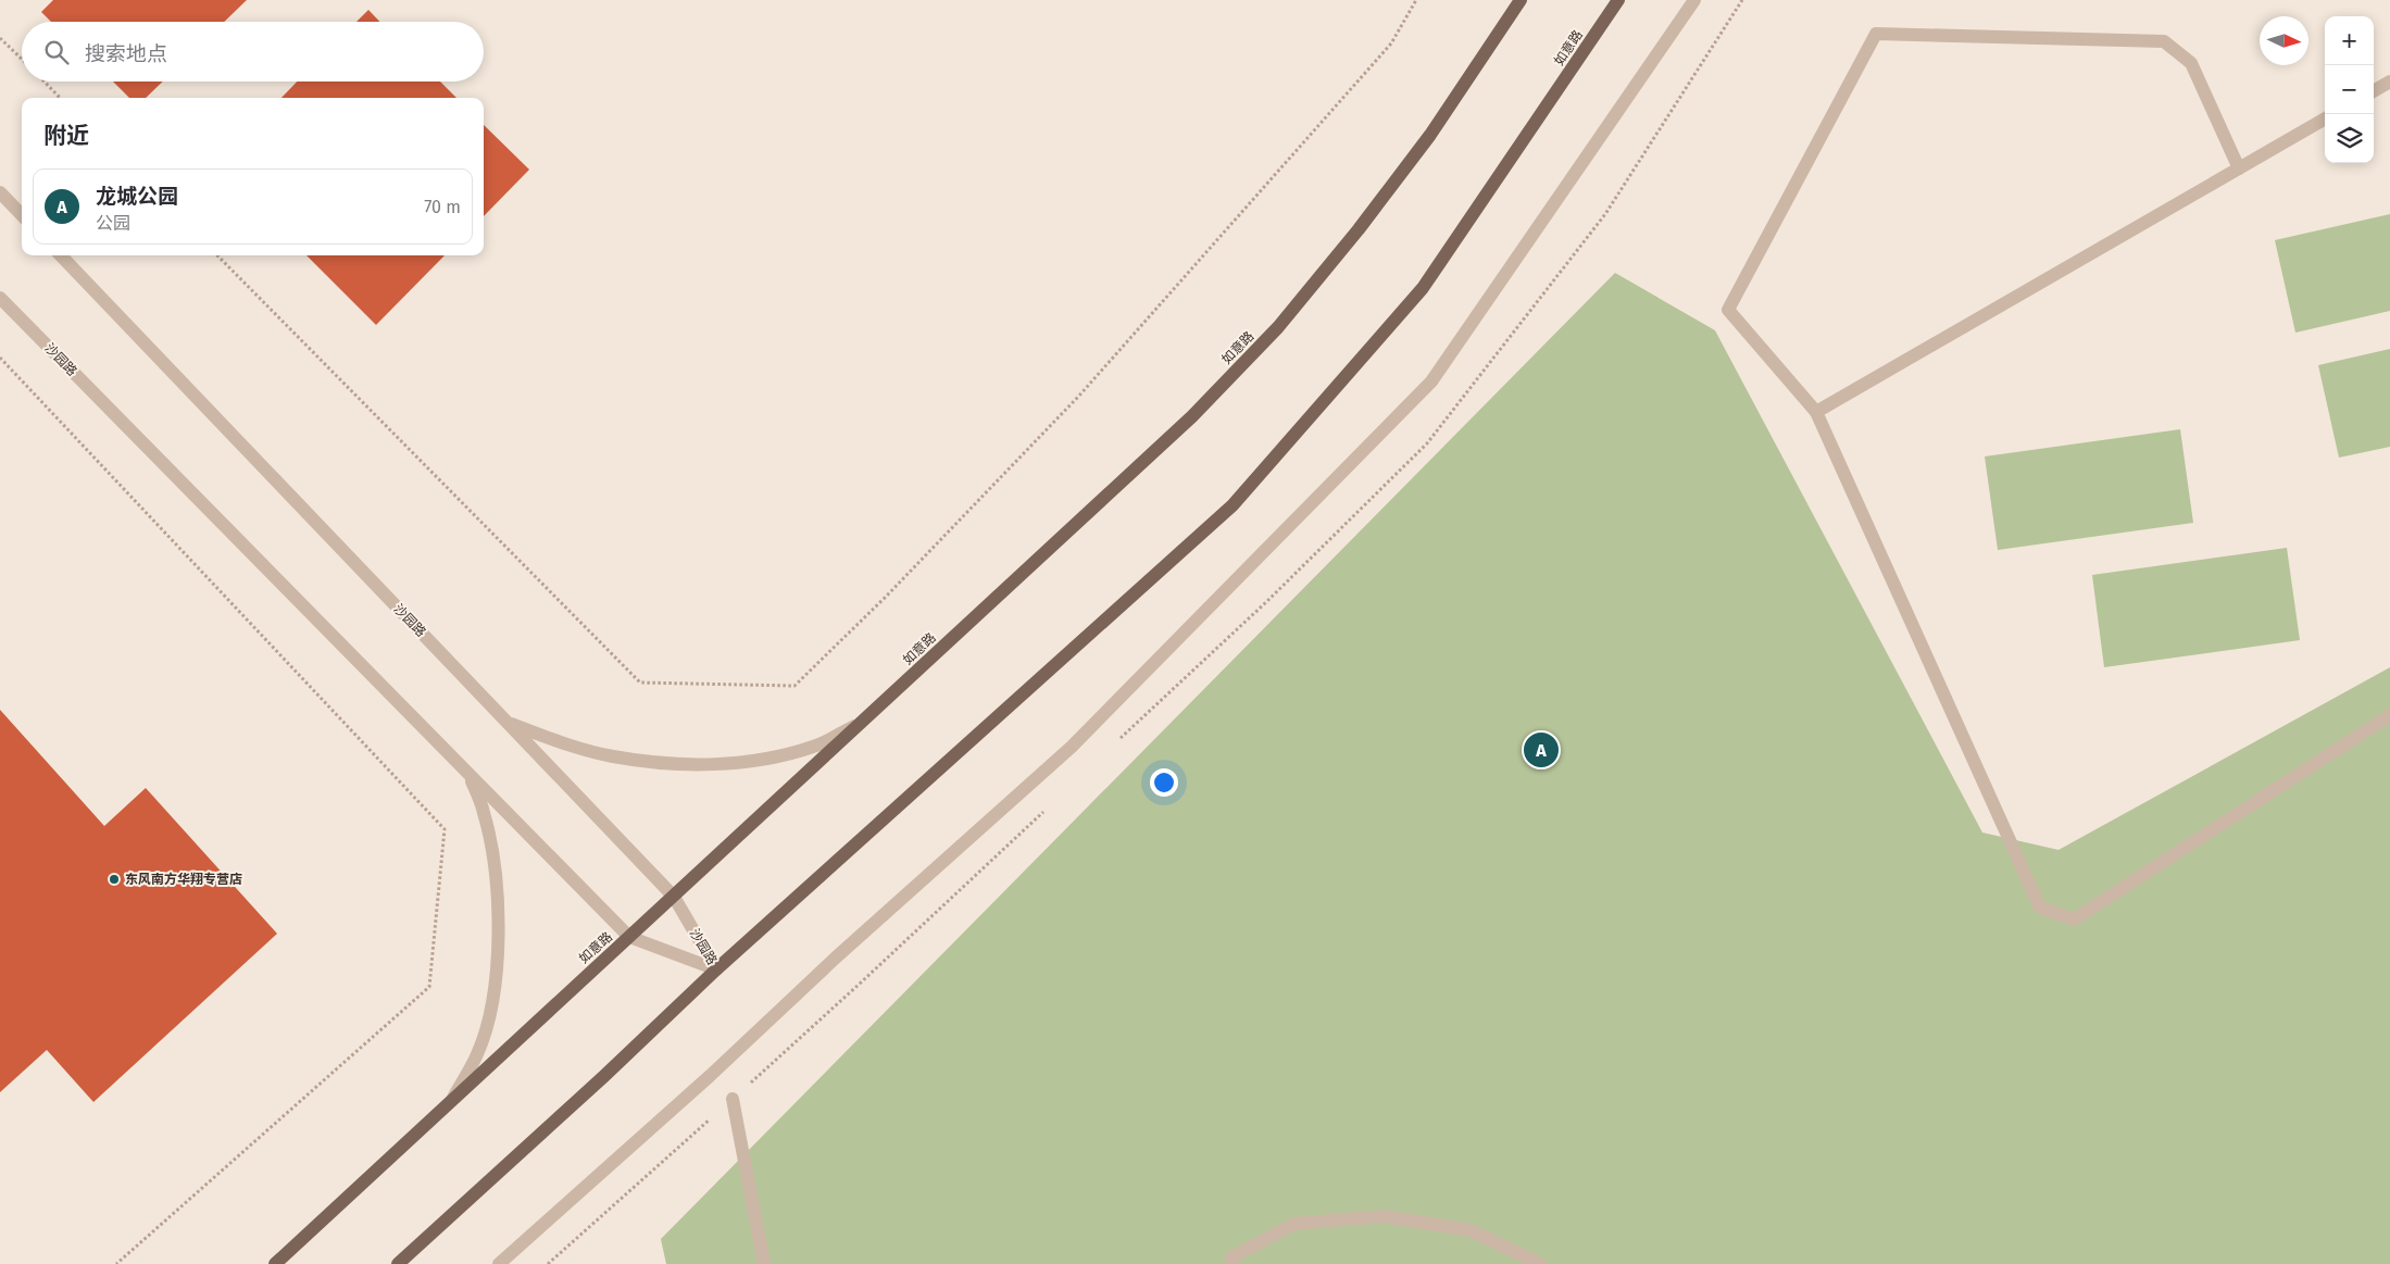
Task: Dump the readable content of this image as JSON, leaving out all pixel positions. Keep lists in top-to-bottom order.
{
  "streets": {
    "main road": ["如意路"],
    "street": ["沙园路"]
  },
  "crossings": [
    ["如意路", "沙园路"]
  ],
  "places": ["东风南方华翔专营店"],
  "north": "right",
  "page": {
    "map_buttons": ["+", "−"],
    "search": "搜索地点",
    "heading": "附近",
    "list": [
      {
        "mark": "A",
        "name": "龙城公园",
        "note": "公园",
        "value": "70 m"
      }
    ],
    "pins": "A"
  }
}
